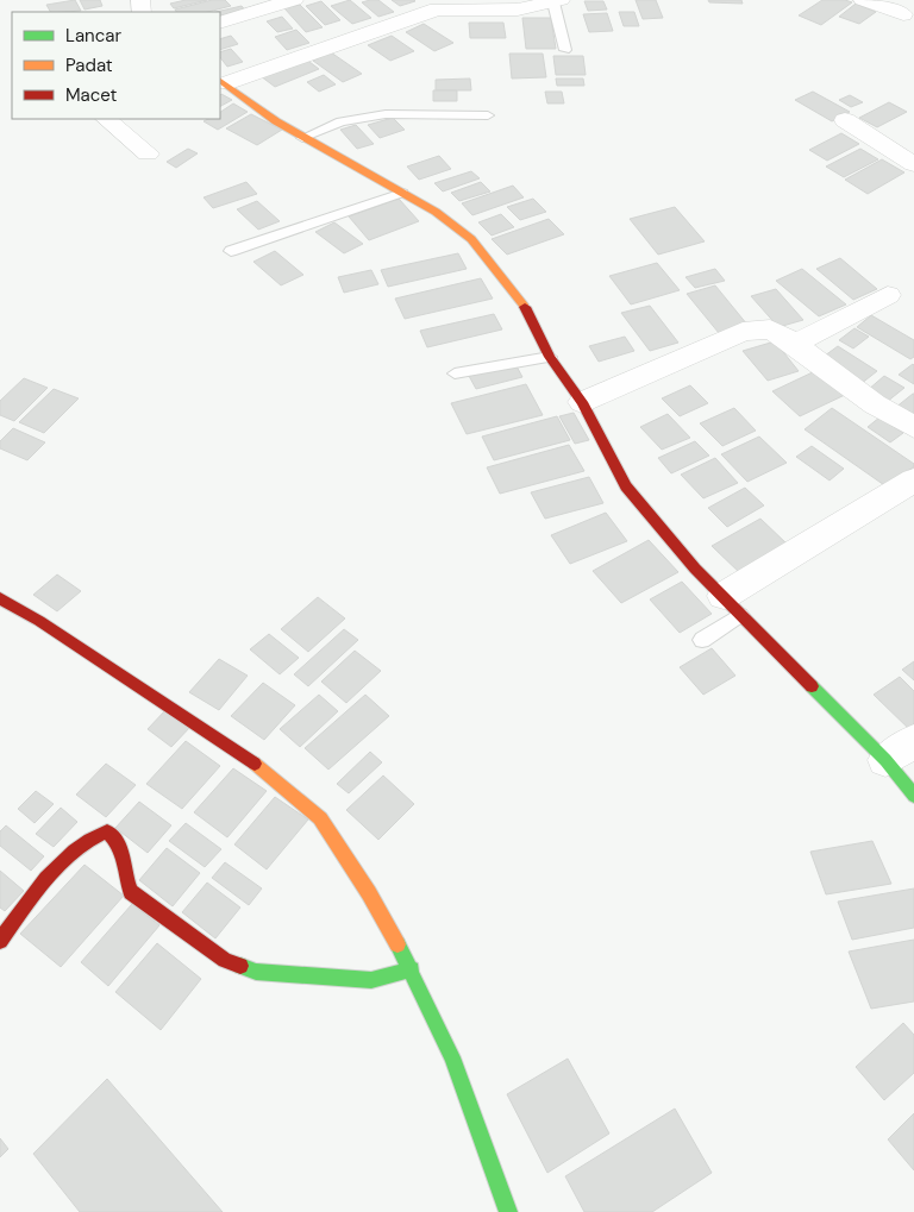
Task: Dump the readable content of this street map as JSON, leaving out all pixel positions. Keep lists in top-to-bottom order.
{
  "legend": ["Lancar", "Padat", "Macet"]
}
